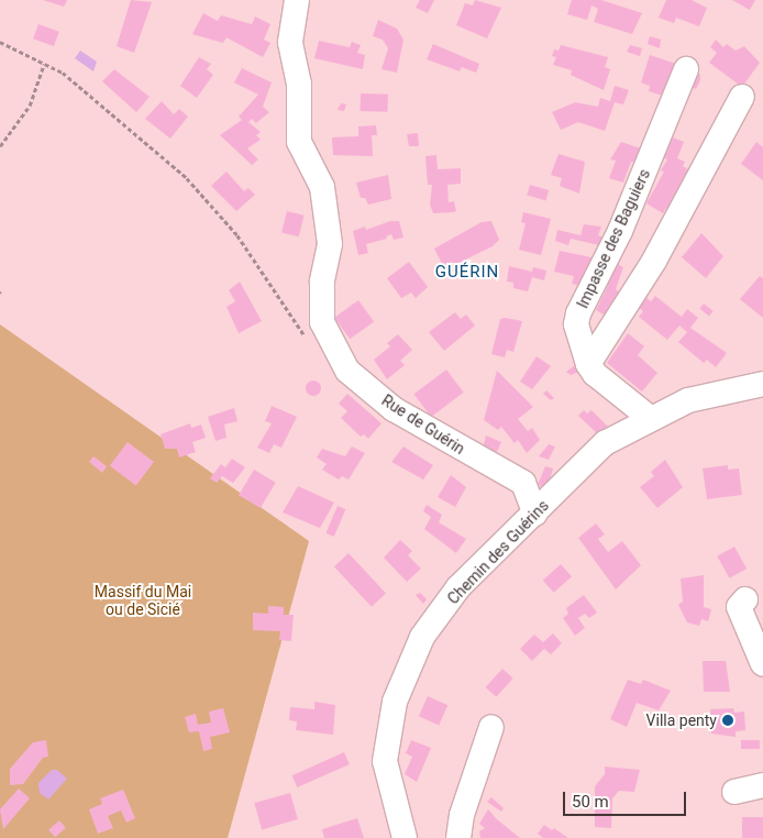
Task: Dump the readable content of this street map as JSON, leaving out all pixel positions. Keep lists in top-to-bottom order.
{
  "streets": {
    "street": ["Impasse des Baguiers", "Rue de Guérin", "Chemin des Guérins"]
  },
  "crossings": [
    ["Impasse des Baguiers", "Chemin des Guérins"],
    ["Rue de Guérin", "Chemin des Guérins"]
  ],
  "districts": ["GUÉRIN"],
  "parks": ["Massif du Mai ou de Sicié"],
  "places": ["Villa penty"],
  "scale_bar": "50 m"
}
